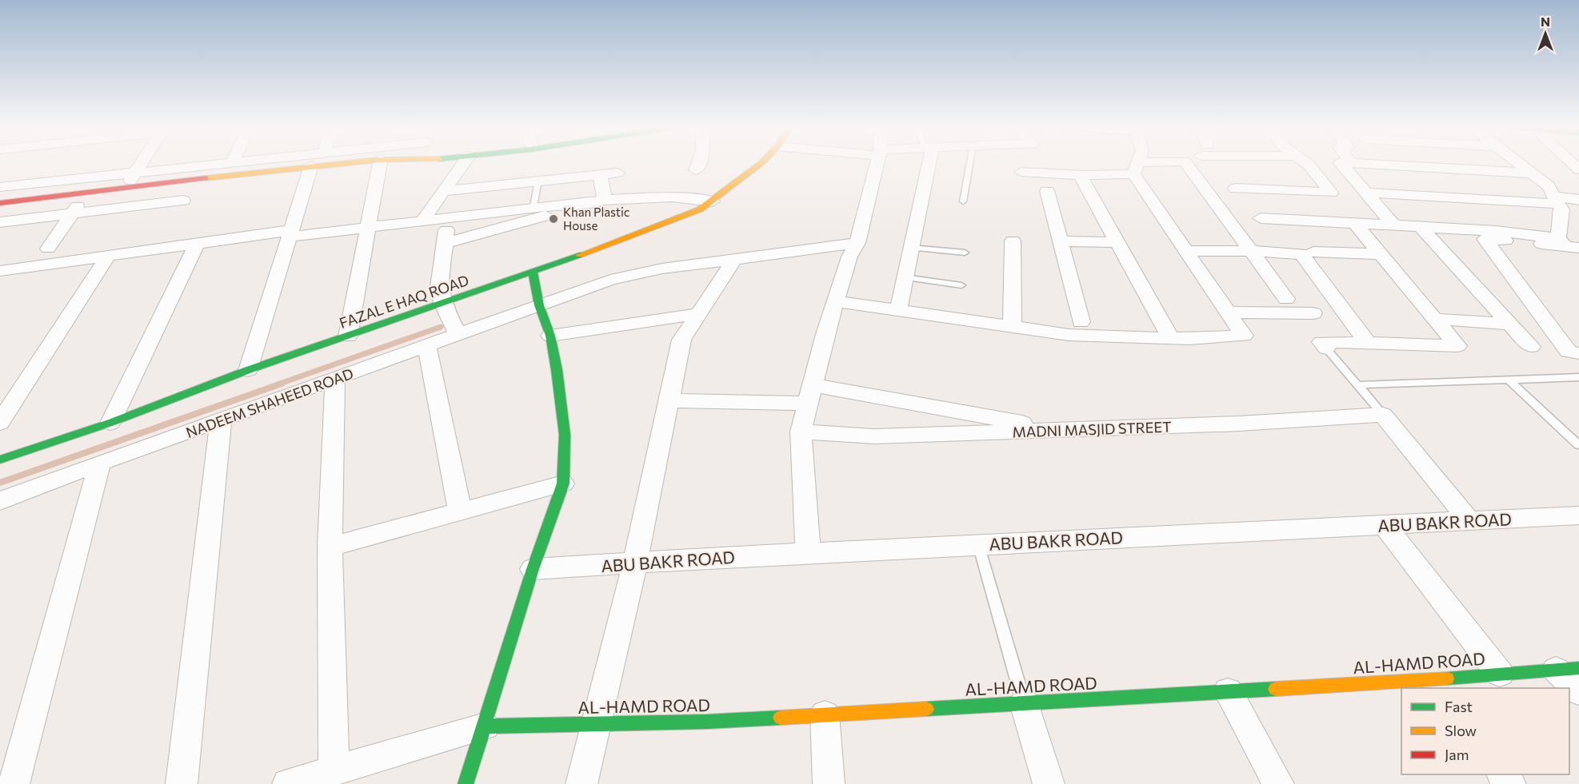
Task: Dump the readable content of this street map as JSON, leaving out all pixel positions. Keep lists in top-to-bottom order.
{
  "streets": {
    "street": [
      "FAZAL E HAQ ROAD",
      "NADEEM SHAHEED ROAD",
      "MADNI MASJID STREET",
      "ABU BAKR ROAD",
      "AL-HAMD ROAD"
    ]
  },
  "places": ["Khan Plastic House"],
  "legend": ["Fast", "Slow", "Jam"],
  "north": "top"
}
